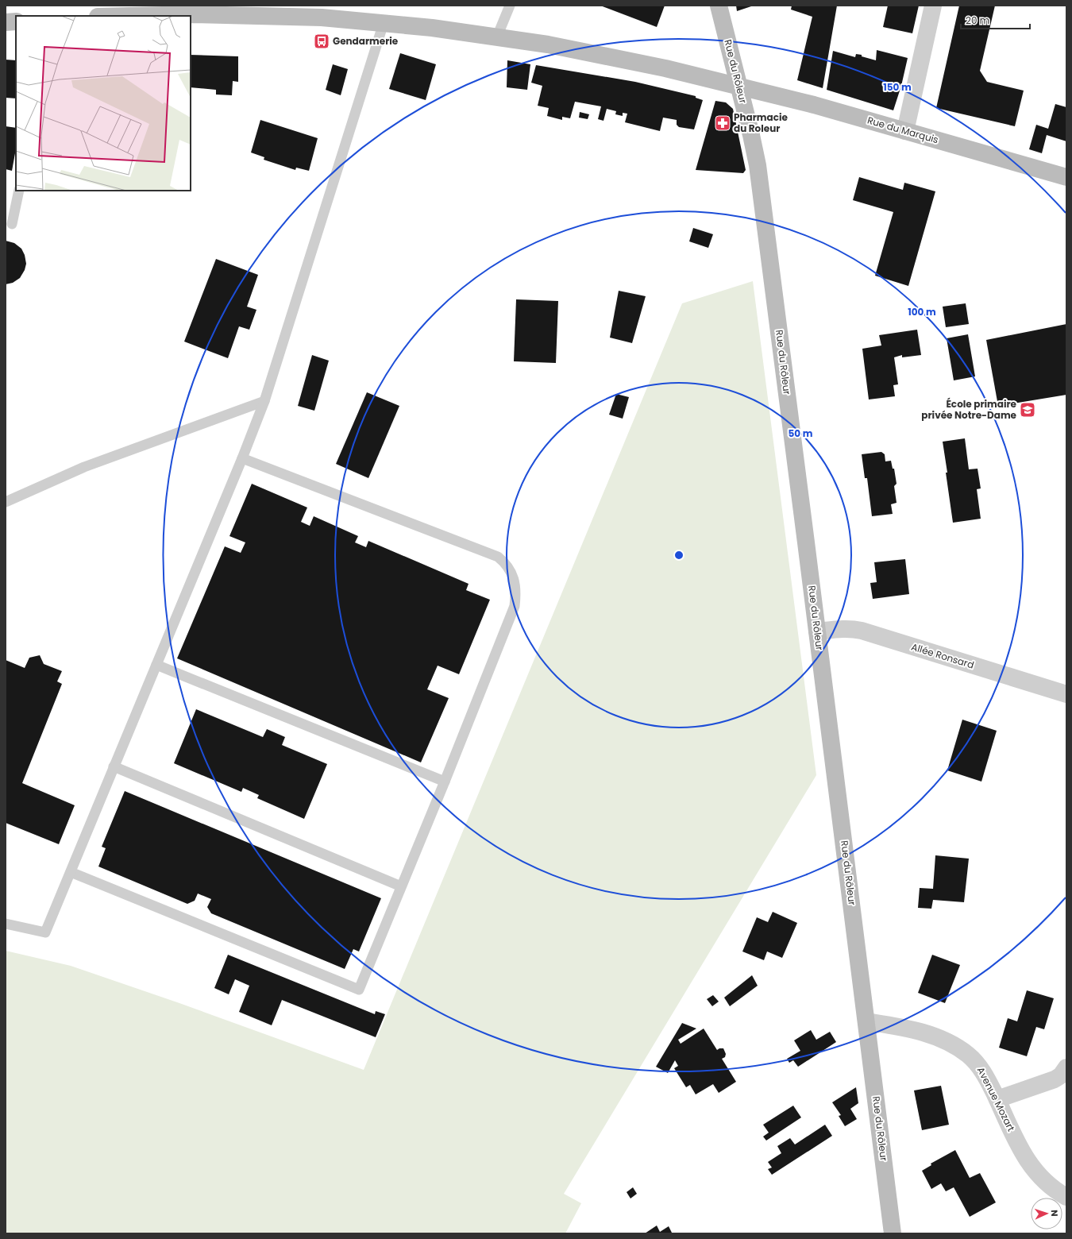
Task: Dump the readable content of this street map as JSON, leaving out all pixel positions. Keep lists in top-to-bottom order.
{
  "streets": {
    "street": [
      "Rue du Rôleur",
      "Rue du Marquis",
      "Allée Ronsard",
      "Avenue Mozart"
    ]
  },
  "crossings": [
    ["Rue du Rôleur", "Rue du Marquis"],
    ["Rue du Rôleur", "Allée Ronsard"],
    ["Rue du Rôleur", "Avenue Mozart"]
  ],
  "places": {
    "bus stop": ["Gendarmerie"],
    "pharmacy": ["Pharmacie du Roleur"],
    "school or university": ["École primaire privée Notre-Dame"]
  },
  "scale_bar": "20 m",
  "north": "right",
  "rings": ["150 m", "100 m", "50 m"]
}
